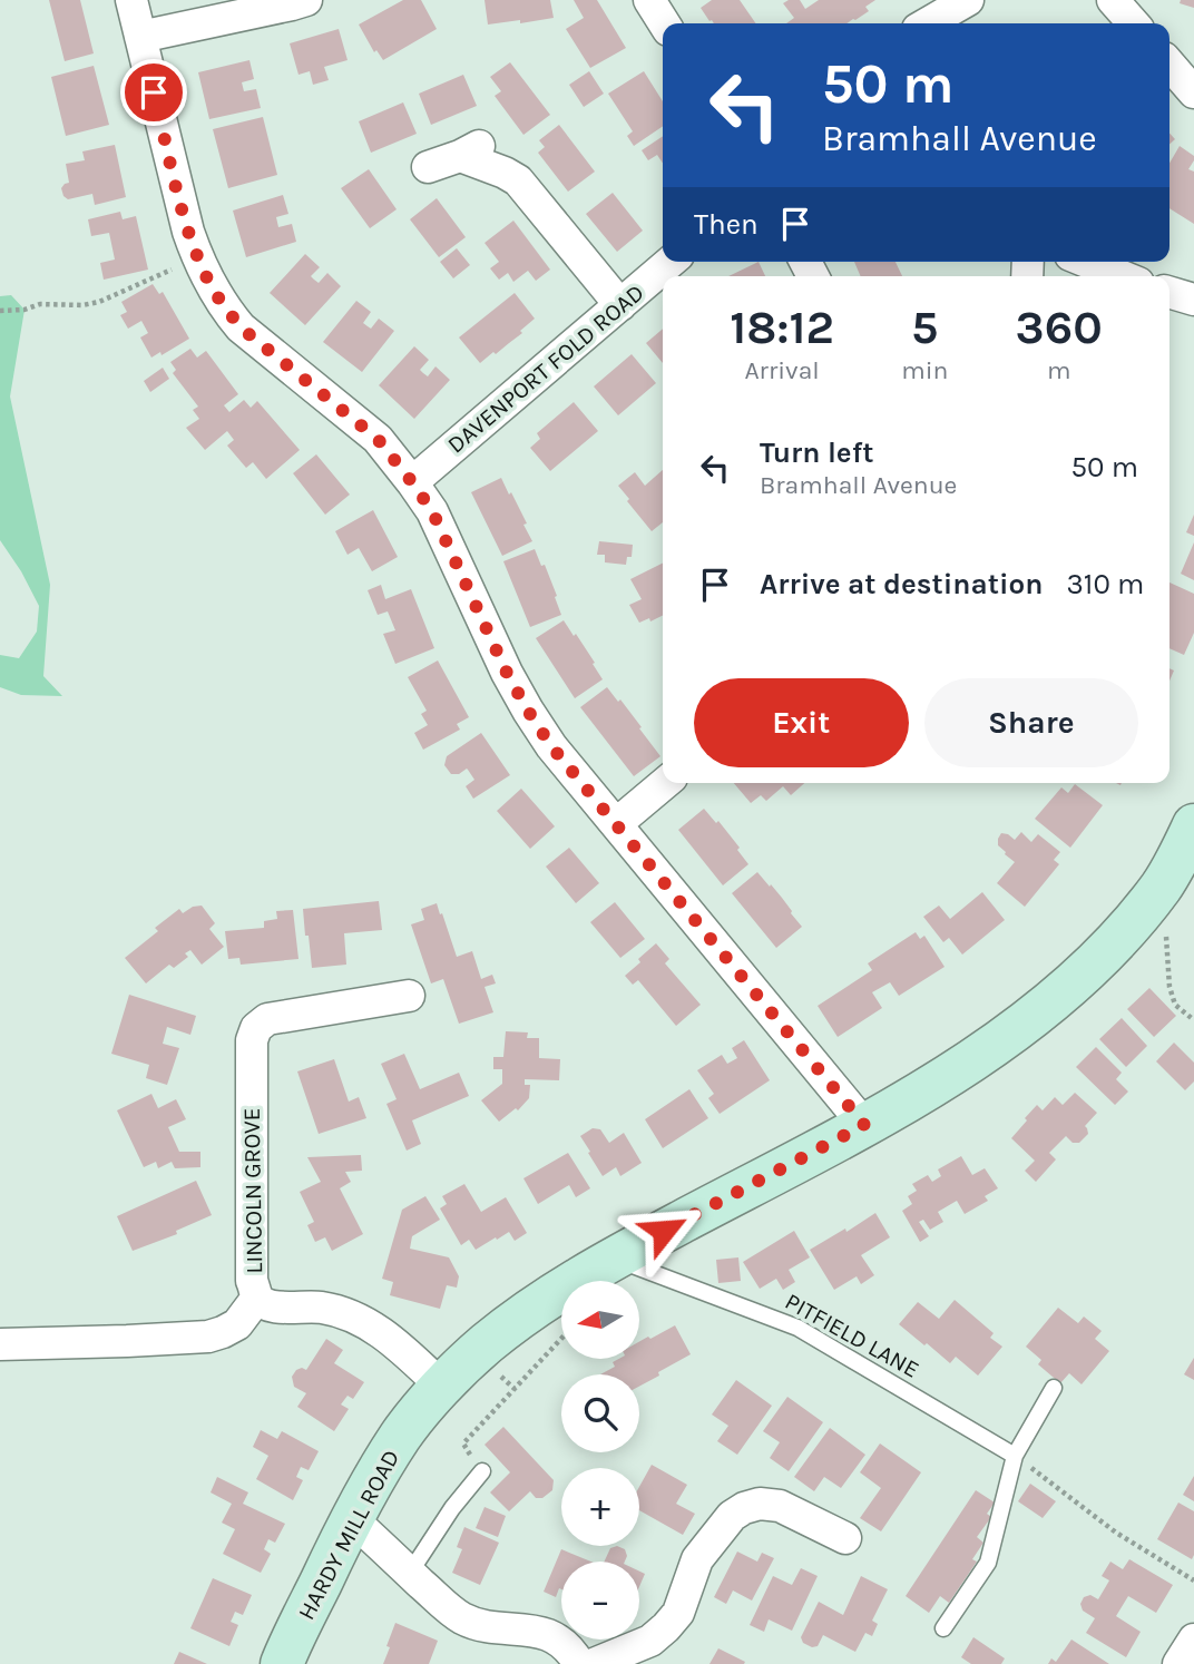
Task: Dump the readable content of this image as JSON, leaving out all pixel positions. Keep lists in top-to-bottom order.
{
  "streets": {
    "main road": ["HARDY MILL ROAD"],
    "street": ["DAVENPORT FOLD ROAD", "LINCOLN GROVE"],
    "lane": ["PITFIELD LANE"]
  },
  "crossings": [
    ["LINCOLN GROVE", "HARDY MILL ROAD"],
    ["PITFIELD LANE", "HARDY MILL ROAD"]
  ],
  "north": "left",
  "page": {
    "turn": ["50 m", "Bramhall Avenue"],
    "then": "Then",
    "eta": [
      "18:12",
      "Arrival",
      "5",
      "min",
      "360",
      "m"
    ],
    "list": [
      {
        "name": "Turn left",
        "note": "Bramhall Avenue",
        "value": "50 m"
      },
      {
        "name": "Arrive at destination",
        "value": "310 m"
      }
    ],
    "buttons": ["Exit", "Share"],
    "map_buttons": ["+", "−"]
  }
}
